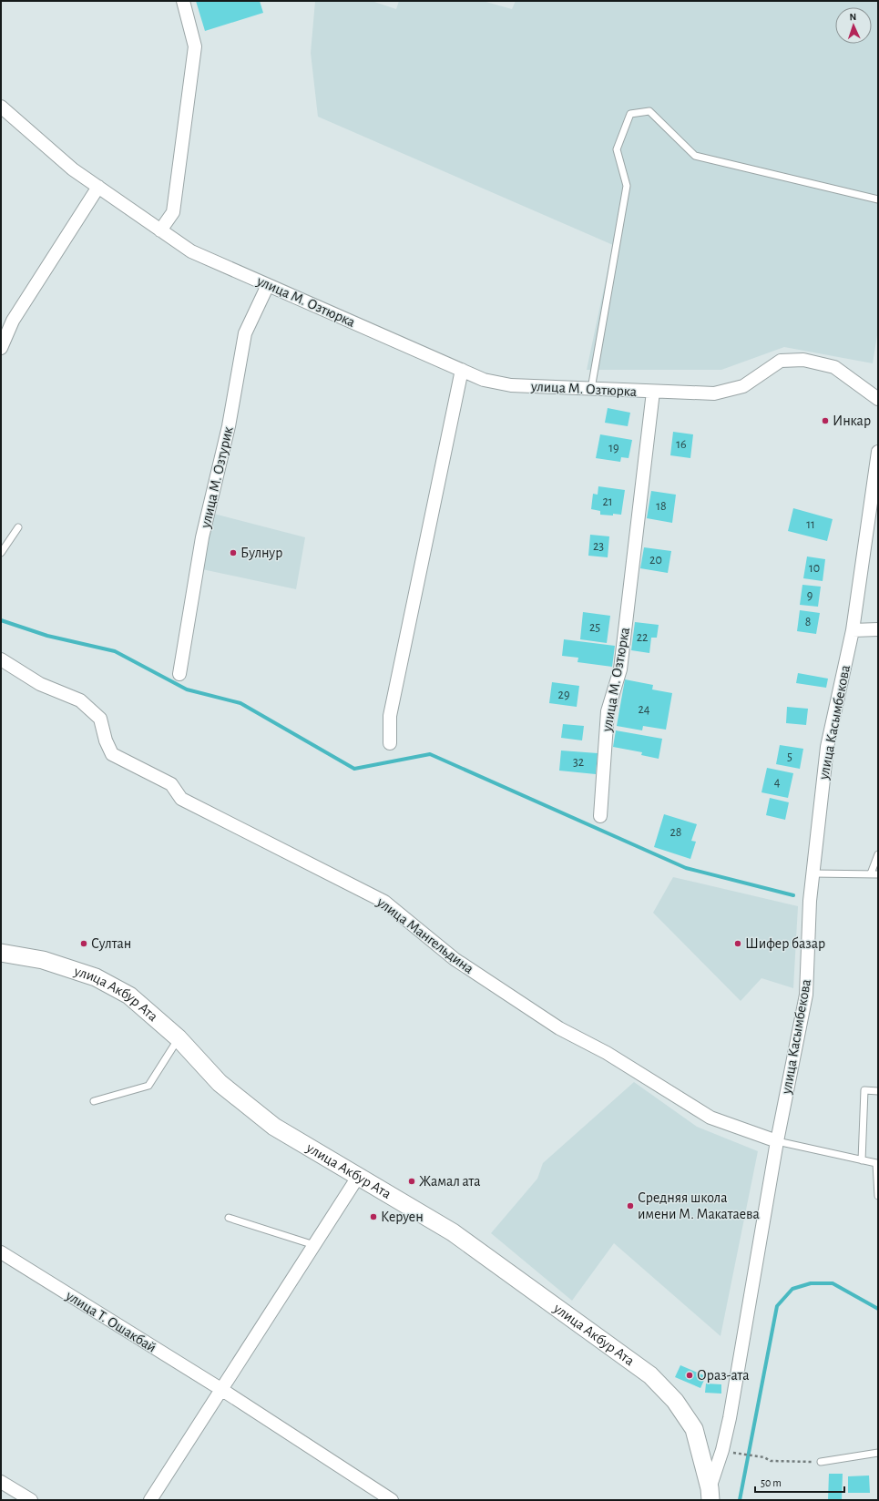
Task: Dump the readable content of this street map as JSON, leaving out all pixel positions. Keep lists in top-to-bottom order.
{
  "streets": {
    "main road": ["улица Акбур Ата"],
    "street": [
      "улица М. Озтюрка",
      "улица М. Озтурик",
      "улица Касымбекова",
      "улица Мангельдина",
      "улица Т. Ошакбай"
    ]
  },
  "crossings": [
    ["улица М. Озтюрка", "улица М. Озтурик"],
    ["улица Касымбекова", "улица Мангельдина"],
    ["улица Касымбекова", "улица Акбур Ата"]
  ],
  "places": [
    "Инкар",
    "Булнур",
    "Султан",
    "Шифер базар",
    "Жамал ата",
    "Средняя школа имени М. Макатаева",
    "Керуен",
    "Ораз-ата"
  ],
  "house_numbers": [
    "16",
    "19",
    "21",
    "18",
    "11",
    "23",
    "20",
    "10",
    "9",
    "8",
    "25",
    "22",
    "29",
    "24",
    "5",
    "32",
    "4",
    "28"
  ],
  "scale_bar": "50 m",
  "north": "top"
}
